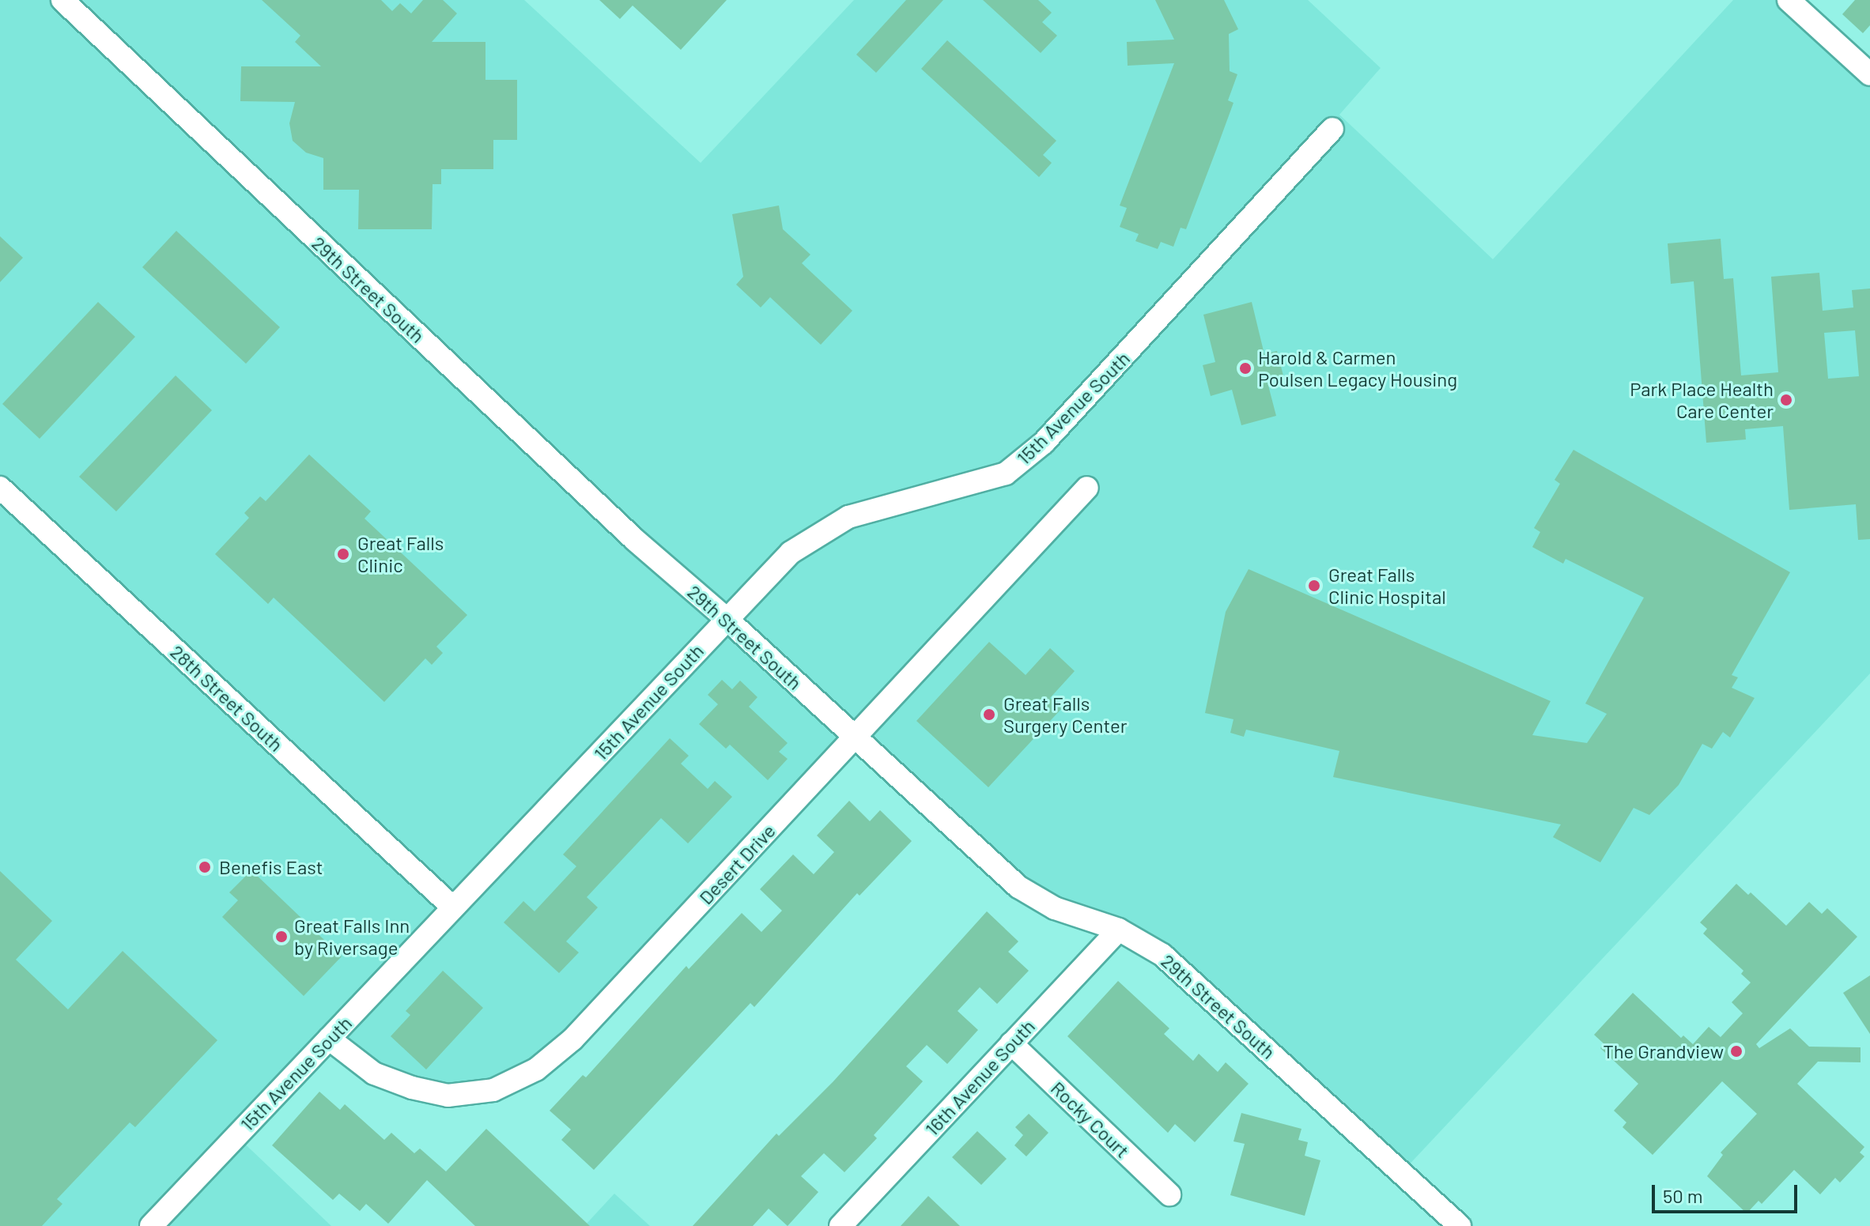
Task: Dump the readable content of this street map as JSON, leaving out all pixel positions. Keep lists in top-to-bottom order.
{
  "streets": {
    "street": [
      "29th Street South",
      "15th Avenue South",
      "28th Street South",
      "Desert Drive",
      "16th Avenue South",
      "Rocky Court"
    ]
  },
  "crossings": [
    ["29th Street South", "15th Avenue South"],
    ["29th Street South", "Desert Drive"],
    ["29th Street South", "16th Avenue South"],
    ["15th Avenue South", "28th Street South"],
    ["15th Avenue South", "Desert Drive"],
    ["16th Avenue South", "Rocky Court"]
  ],
  "places": [
    "Harold & Carmen Poulsen Legacy Housing",
    "Park Place Health Care Center",
    "Great Falls Clinic",
    "Great Falls Clinic Hospital",
    "Great Falls Surgery Center",
    "Benefis East",
    "Great Falls Inn by Riversage",
    "The Grandview"
  ],
  "scale_bar": "50 m"
}
